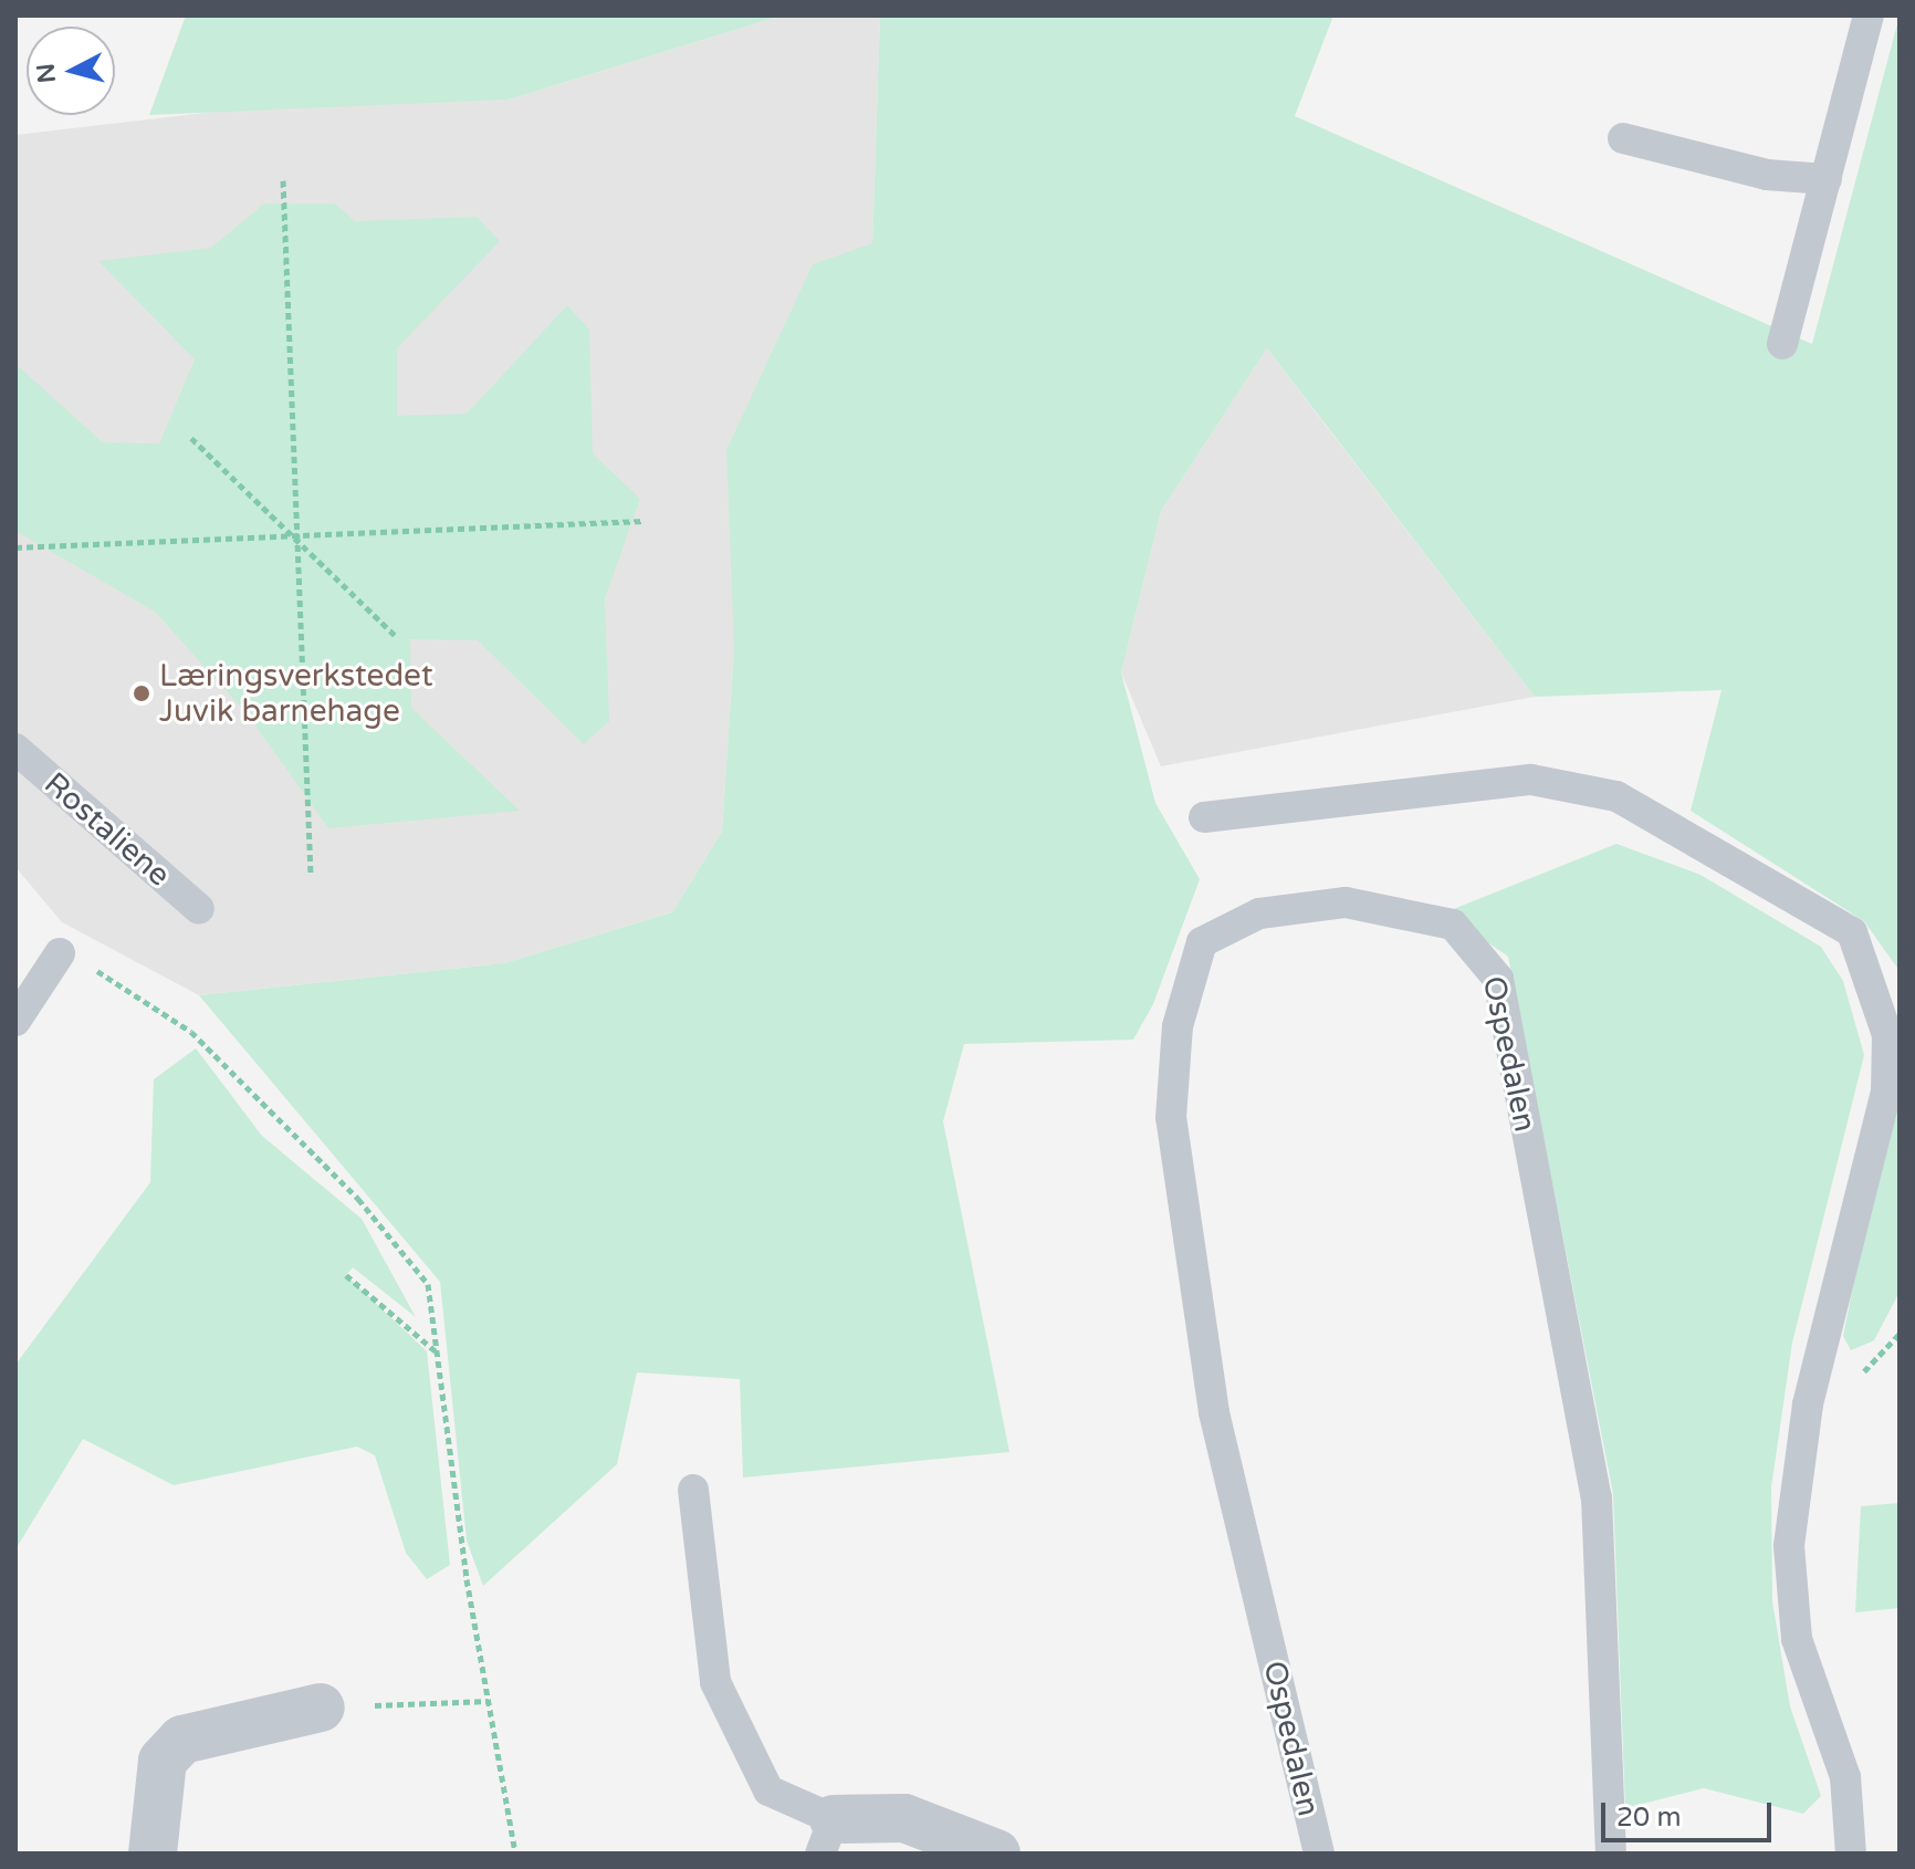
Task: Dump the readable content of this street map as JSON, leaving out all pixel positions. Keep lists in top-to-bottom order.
{
  "streets": {
    "lane": ["Rostaliene", "Ospedalen"]
  },
  "places": ["Læringsverkstedet Juvik barnehage"],
  "scale_bar": "20 m",
  "north": "left"
}
